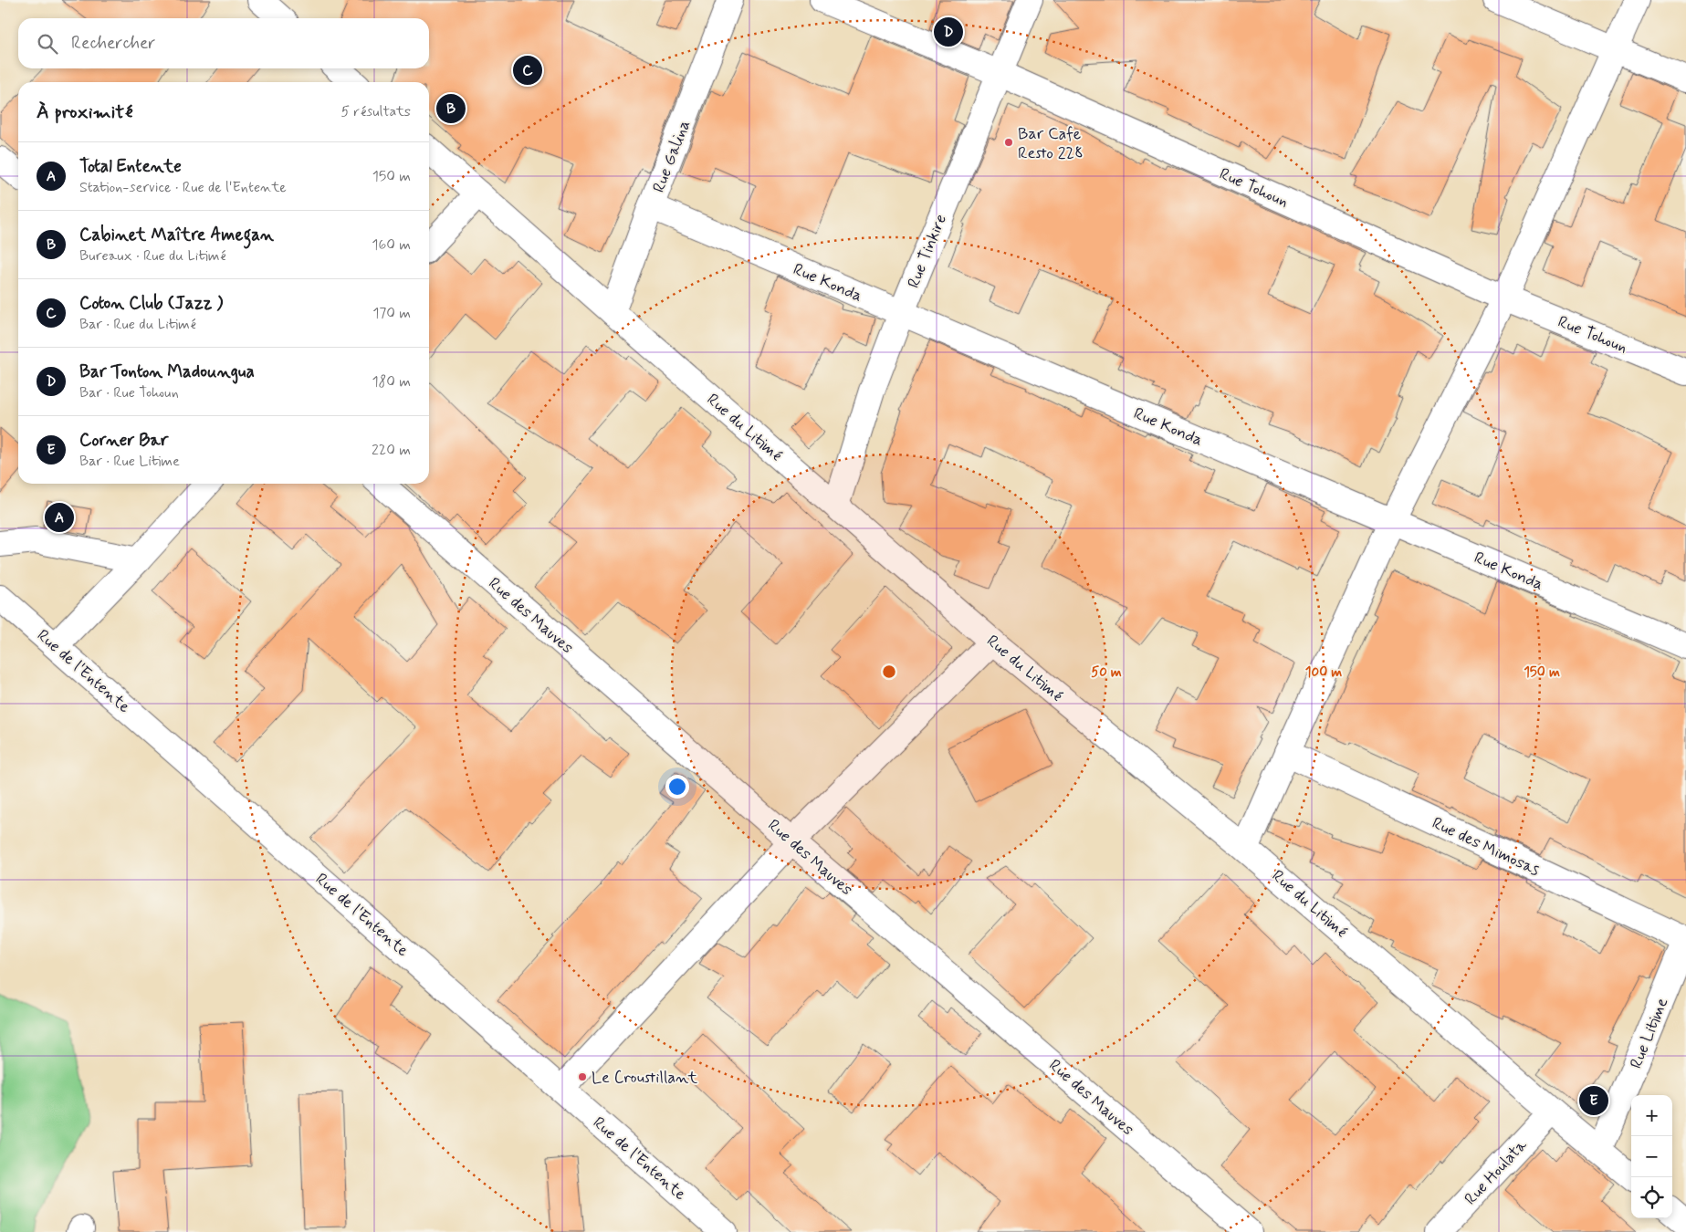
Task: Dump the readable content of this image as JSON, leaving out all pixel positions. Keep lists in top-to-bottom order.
{
  "streets": {
    "street": [
      "Rue Galina",
      "Rue Tohoun",
      "Rue Tinkire",
      "Rue Konda",
      "Rue du Litimé",
      "Rue des Mauves",
      "Rue de l'Entente",
      "Rue des Mimosas",
      "Rue Litime",
      "Rue Houlata"
    ]
  },
  "crossings": [
    ["Rue Galina", "Rue Konda"],
    ["Rue Galina", "Rue du Litimé"],
    ["Rue Tohoun", "Rue Tinkire"],
    ["Rue Tinkire", "Rue Konda"],
    ["Rue Tinkire", "Rue du Litimé"],
    ["Rue du Litimé", "Rue Litime"],
    ["Rue du Litimé", "Rue Houlata"],
    ["Rue des Mimosas", "Rue Litime"]
  ],
  "places": ["Bar Cafe Resto 228", "Le Croustillant"],
  "page": {
    "pins": [
      "D",
      "C",
      "B",
      "A",
      "E"
    ],
    "search": "Rechercher",
    "heading": ["À proximité", "5 résultats"],
    "list": [
      {
        "mark": "A",
        "name": "Total Entente",
        "note": "Station-service · Rue de l'Entente",
        "value": "150 m"
      },
      {
        "mark": "B",
        "name": "Cabinet Maître Amegan",
        "note": "Bureaux · Rue du Litimé",
        "value": "160 m"
      },
      {
        "mark": "C",
        "name": "Coton Club (Jazz )",
        "note": "Bar · Rue du Litimé",
        "value": "170 m"
      },
      {
        "mark": "D",
        "name": "Bar Tonton Madoungua",
        "note": "Bar · Rue Tohoun",
        "value": "180 m"
      },
      {
        "mark": "E",
        "name": "Corner Bar",
        "note": "Bar · Rue Litime",
        "value": "220 m"
      }
    ],
    "map_buttons": ["+", "−"]
  },
  "rings": ["50 m", "100 m", "150 m"]
}
